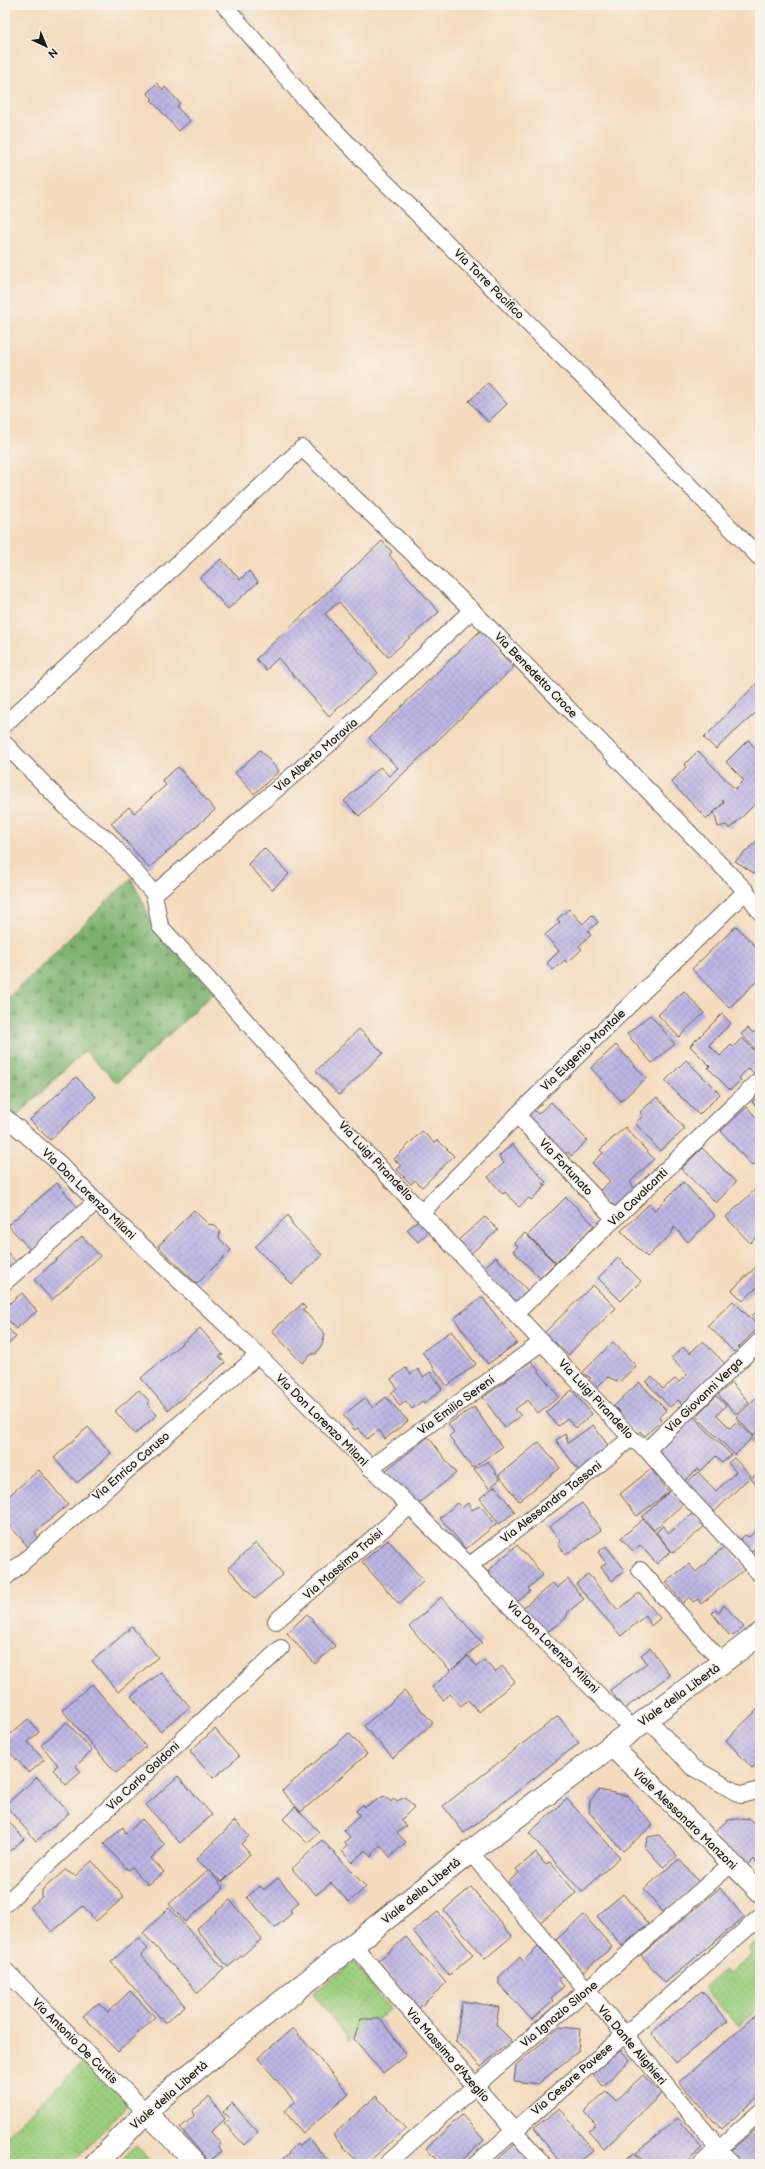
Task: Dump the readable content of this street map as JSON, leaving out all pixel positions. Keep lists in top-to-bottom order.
{
  "streets": {
    "main road": ["Viale della Libertà"],
    "street": [
      "Via Torre Pacifico",
      "Via Benedetto Croce",
      "Via Alberto Moravia",
      "Via Eugenio Montale",
      "Via Luigi Pirandello",
      "Via Fortunato",
      "Via Don Lorenzo Milani",
      "Via Cavalcanti",
      "Via Giovanni Verga",
      "Via Emilio Sereni",
      "Via Enrico Caruso",
      "Via Alessandro Tassoni",
      "Via Massimo Troisi",
      "Via Carlo Goldoni",
      "Viale Alessandro Manzoni",
      "Via Ignazio Silone",
      "Via Antonio De Curtis",
      "Via Dante Alighieri",
      "Via Massimo d'Azeglio",
      "Via Cesare Pavese"
    ]
  },
  "crossings": [
    ["Via Benedetto Croce", "Via Alberto Moravia"],
    ["Via Benedetto Croce", "Via Eugenio Montale"],
    ["Via Alberto Moravia", "Via Luigi Pirandello"],
    ["Via Eugenio Montale", "Via Luigi Pirandello"],
    ["Via Eugenio Montale", "Via Fortunato"],
    ["Via Luigi Pirandello", "Via Cavalcanti"],
    ["Via Luigi Pirandello", "Via Giovanni Verga"],
    ["Via Luigi Pirandello", "Via Emilio Sereni"],
    ["Via Luigi Pirandello", "Via Alessandro Tassoni"],
    ["Via Fortunato", "Via Cavalcanti"],
    ["Via Don Lorenzo Milani", "Via Emilio Sereni"],
    ["Via Don Lorenzo Milani", "Via Enrico Caruso"],
    ["Via Don Lorenzo Milani", "Via Alessandro Tassoni"],
    ["Via Don Lorenzo Milani", "Via Massimo Troisi"],
    ["Via Don Lorenzo Milani", "Viale della Libertà"],
    ["Viale della Libertà", "Viale Alessandro Manzoni"],
    ["Viale della Libertà", "Via Antonio De Curtis"],
    ["Viale della Libertà", "Via Dante Alighieri"],
    ["Viale della Libertà", "Via Massimo d'Azeglio"],
    ["Viale Alessandro Manzoni", "Via Ignazio Silone"],
    ["Via Ignazio Silone", "Via Dante Alighieri"],
    ["Via Ignazio Silone", "Via Massimo d'Azeglio"],
    ["Via Dante Alighieri", "Via Cesare Pavese"],
    ["Via Massimo d'Azeglio", "Via Cesare Pavese"]
  ],
  "north": "bottom right"
}
